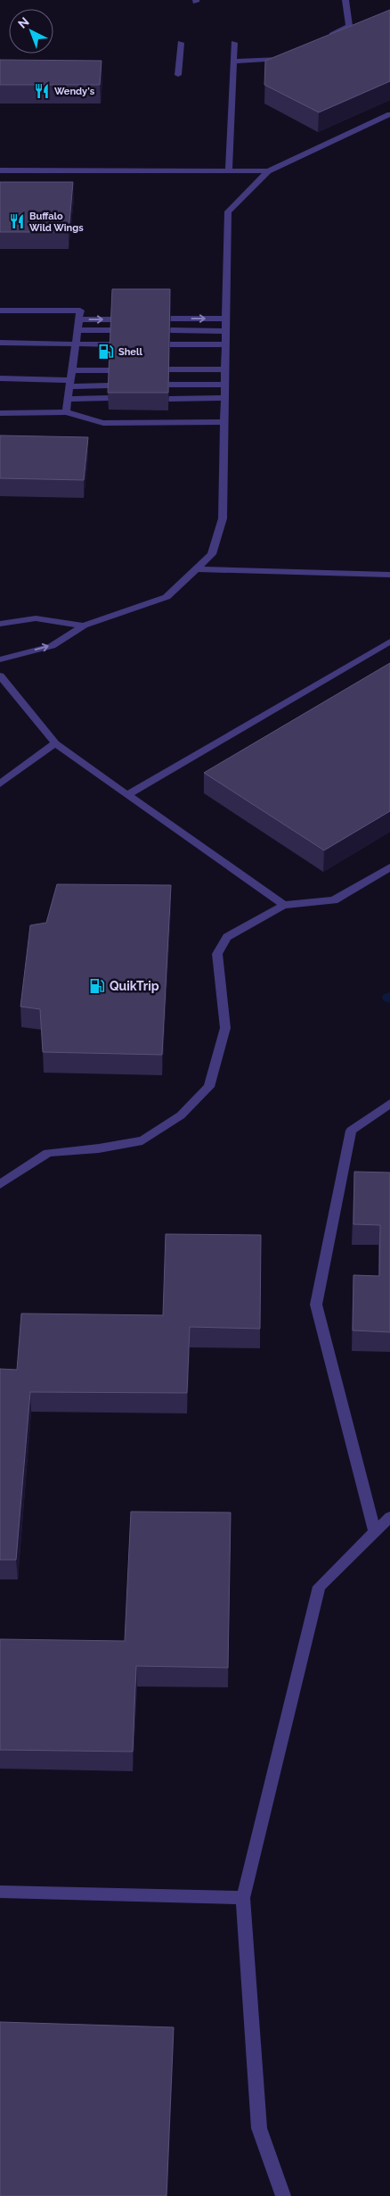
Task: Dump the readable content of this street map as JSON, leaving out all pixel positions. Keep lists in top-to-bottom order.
{
  "places": {
    "restaurant": ["Wendy's", "Buffalo Wild Wings"],
    "fuel station": ["Shell", "QuikTrip"]
  },
  "north": "top left"
}
